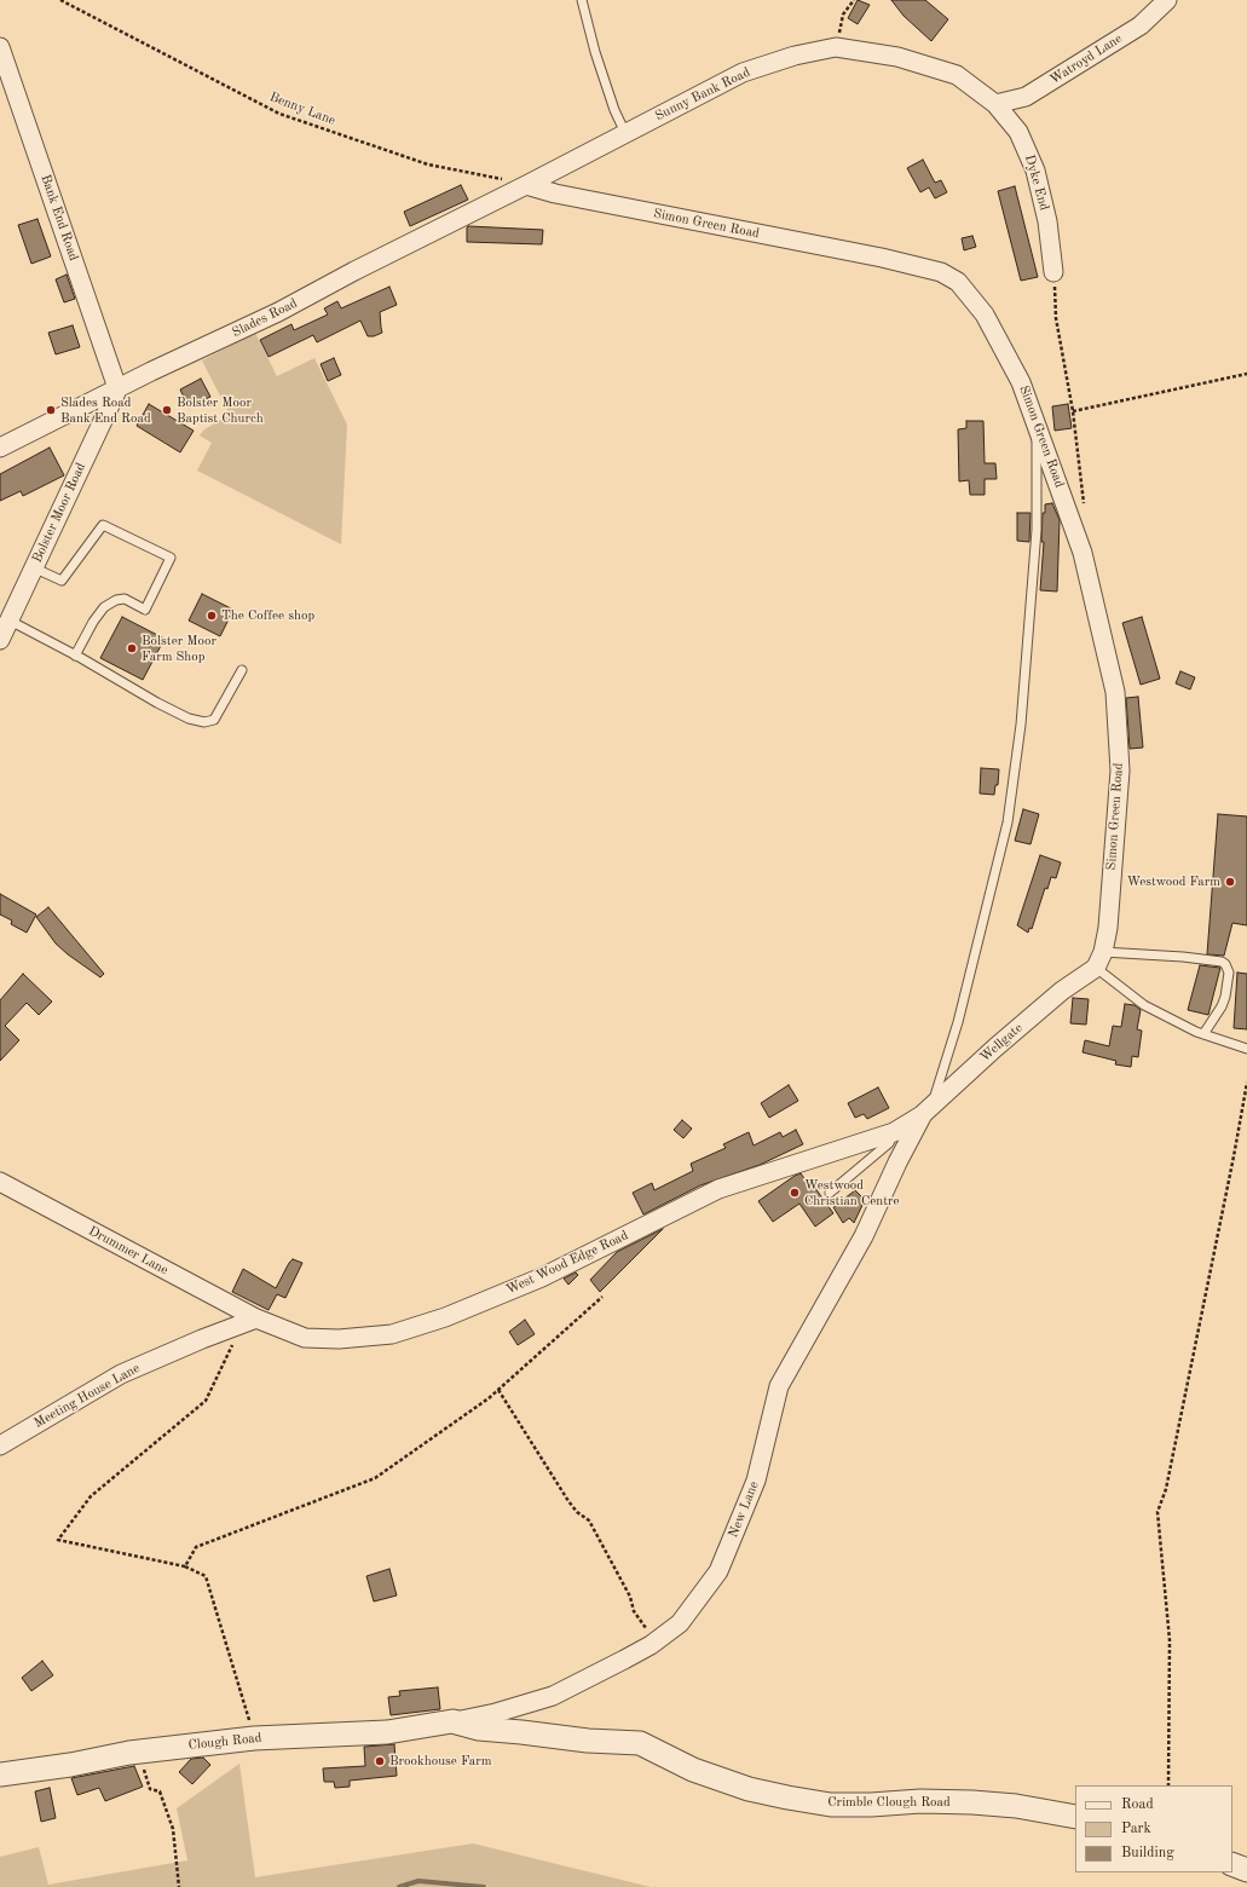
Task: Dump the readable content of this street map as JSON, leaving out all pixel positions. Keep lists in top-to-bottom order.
{
  "streets": {
    "street": [
      "Watroyd Lane",
      "Sunny Bank Road",
      "Dyke End",
      "Bank End Road",
      "Simon Green Road",
      "Slades Road",
      "Bolster Moor Road",
      "Wellgate",
      "Drummer Lane",
      "West Wood Edge Road",
      "Meeting House Lane",
      "New Lane",
      "Clough Road",
      "Crimble Clough Road"
    ],
    "path": ["Benny Lane"]
  },
  "crossings": [
    ["Watroyd Lane", "Sunny Bank Road"],
    ["Watroyd Lane", "Dyke End"],
    ["Sunny Bank Road", "Benny Lane"],
    ["Sunny Bank Road", "Dyke End"],
    ["Sunny Bank Road", "Simon Green Road"],
    ["Sunny Bank Road", "Slades Road"],
    ["Benny Lane", "Simon Green Road"],
    ["Benny Lane", "Slades Road"],
    ["Bank End Road", "Slades Road"],
    ["Bank End Road", "Bolster Moor Road"],
    ["Simon Green Road", "Slades Road"],
    ["Simon Green Road", "Wellgate"],
    ["Slades Road", "Bolster Moor Road"],
    ["Wellgate", "West Wood Edge Road"],
    ["Wellgate", "New Lane"],
    ["Drummer Lane", "West Wood Edge Road"],
    ["Drummer Lane", "Meeting House Lane"],
    ["West Wood Edge Road", "Meeting House Lane"],
    ["New Lane", "Clough Road"],
    ["New Lane", "Crimble Clough Road"],
    ["Clough Road", "Crimble Clough Road"]
  ],
  "places": [
    "Slades Road Bank End Road",
    "Bolster Moor Baptist Church",
    "The Coffee shop",
    "Bolster Moor Farm Shop",
    "Westwood Farm",
    "Westwood Christian Centre",
    "Brookhouse Farm"
  ],
  "legend": ["Road", "Park", "Building"]
}
